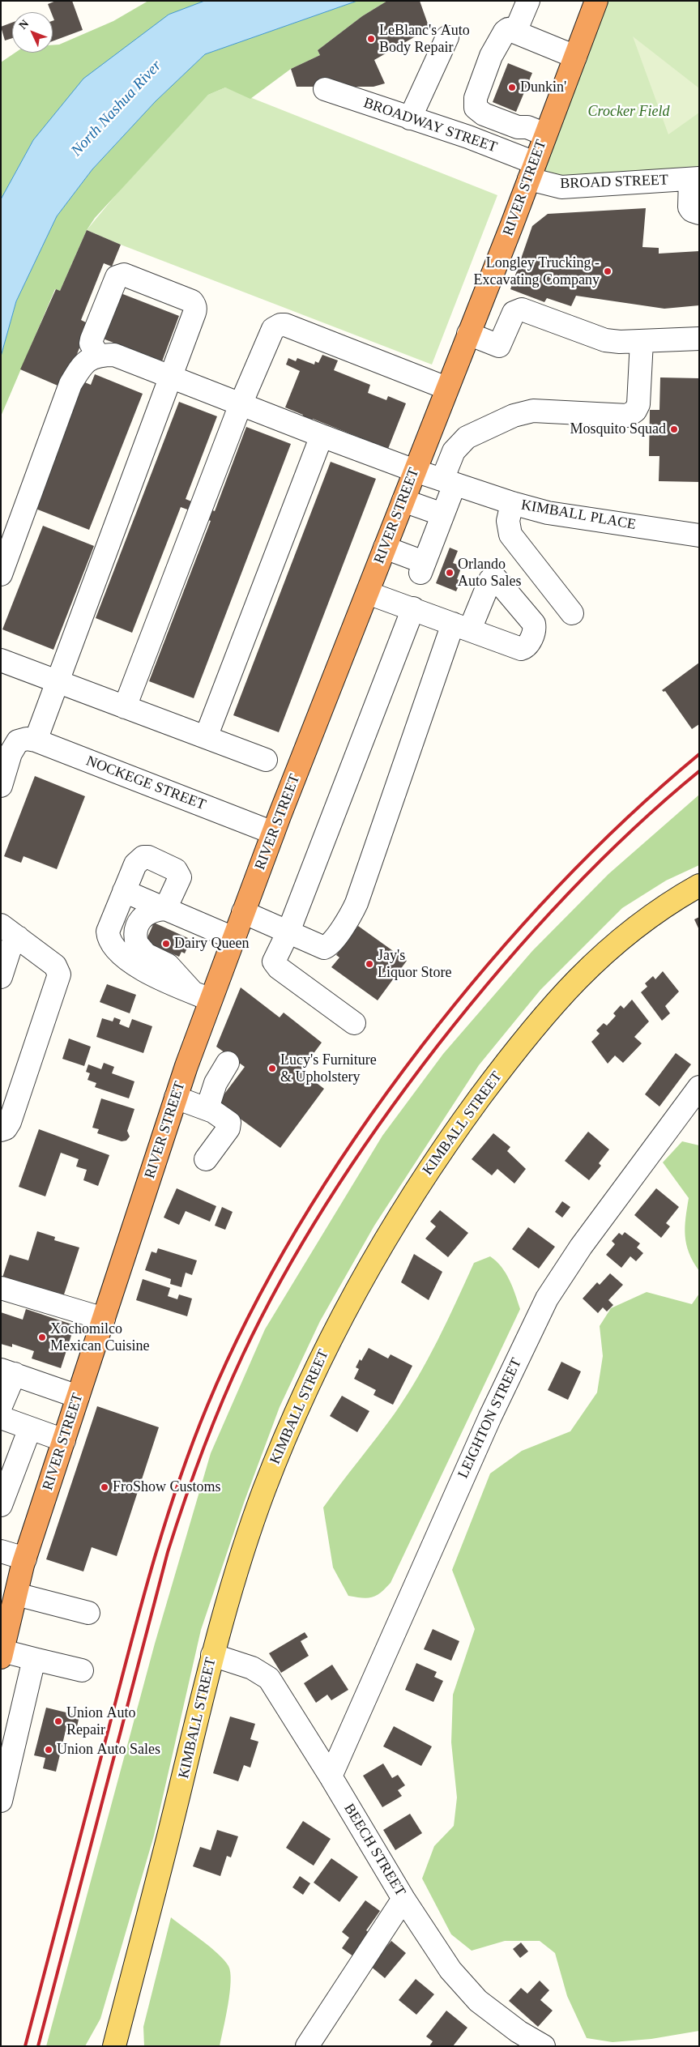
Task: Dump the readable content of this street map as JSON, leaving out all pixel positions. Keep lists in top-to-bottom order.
{
  "streets": {
    "highway": ["RIVER STREET"],
    "main road": ["KIMBALL STREET"],
    "street": [
      "BROADWAY STREET",
      "BROAD STREET",
      "KIMBALL PLACE",
      "NOCKEGE STREET",
      "LEIGHTON STREET",
      "BEECH STREET"
    ]
  },
  "crossings": [
    ["BROADWAY STREET", "BROAD STREET"],
    ["BROADWAY STREET", "RIVER STREET"],
    ["BROAD STREET", "RIVER STREET"],
    ["RIVER STREET", "KIMBALL PLACE"],
    ["RIVER STREET", "NOCKEGE STREET"],
    ["KIMBALL STREET", "BEECH STREET"],
    ["LEIGHTON STREET", "BEECH STREET"]
  ],
  "water": ["North Nashua River"],
  "parks": ["Crocker Field"],
  "places": [
    "LeBlanc's Auto Body Repair",
    "Dunkin'",
    "Longley Trucking - Excavating Company",
    "Mosquito Squad",
    "Orlando Auto Sales",
    "Dairy Queen",
    "Jay's Liquor Store",
    "Lucy's Furniture & Upholstery",
    "Xochomilco Mexican Cuisine",
    "FroShow Customs",
    "Union Auto Repair",
    "Union Auto Sales"
  ],
  "north": "top left"
}
